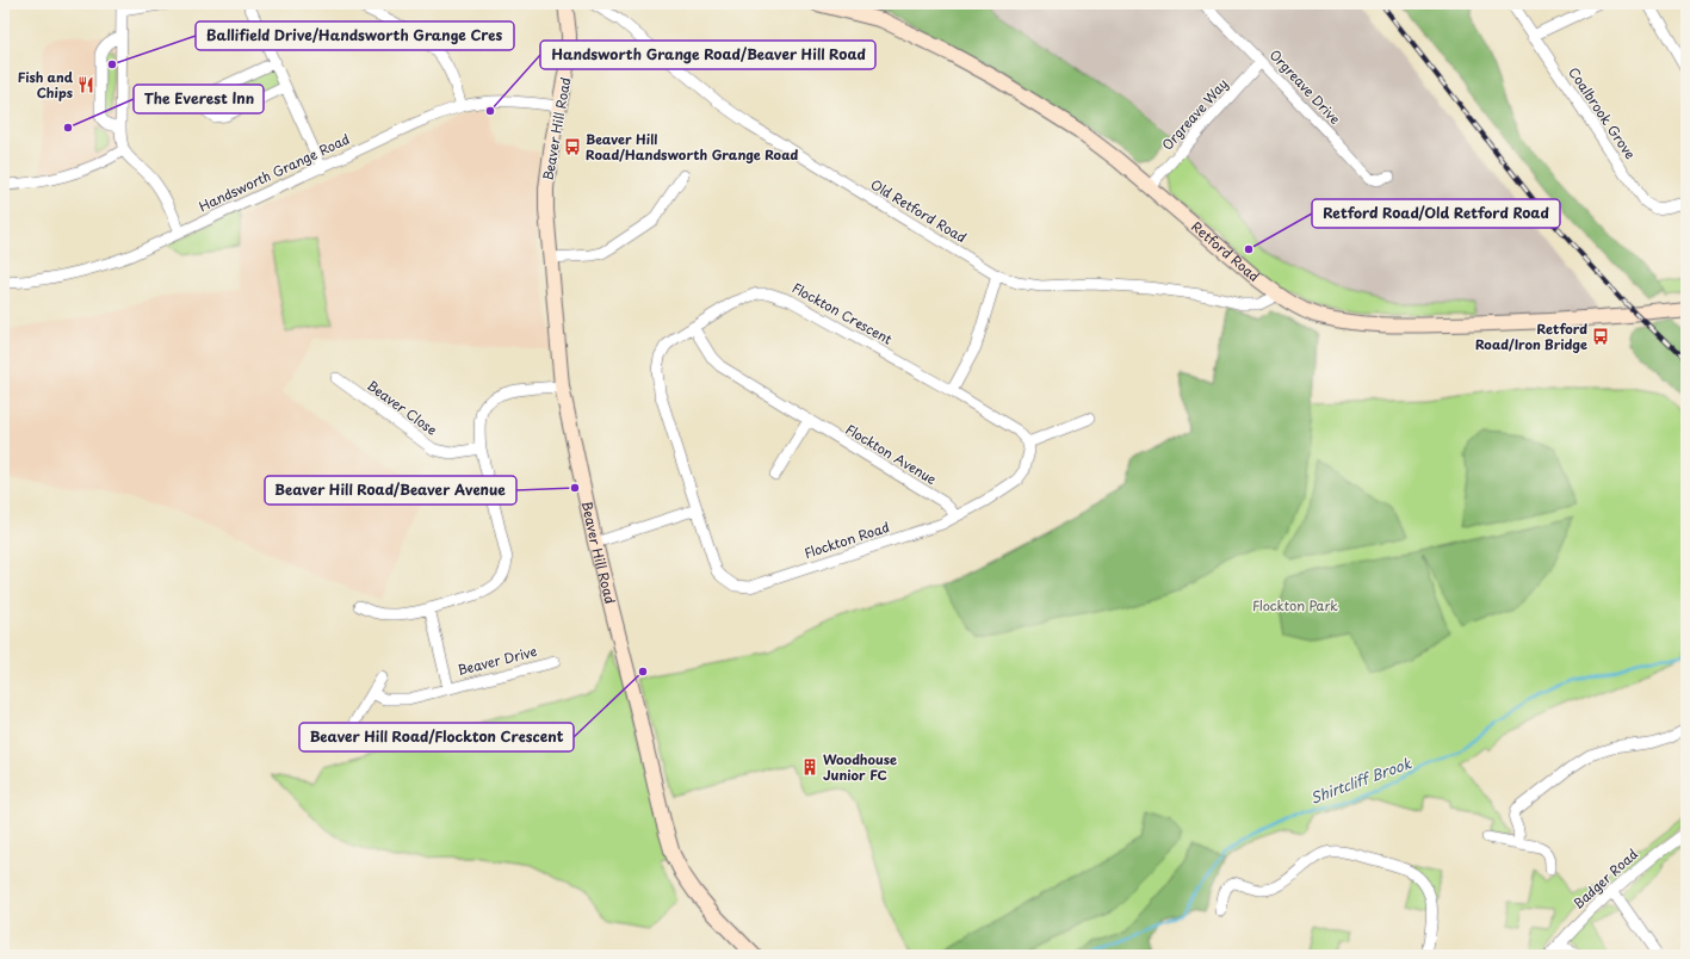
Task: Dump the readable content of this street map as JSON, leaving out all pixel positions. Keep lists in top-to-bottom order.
{
  "streets": {
    "main road": ["Beaver Hill Road", "Retford Road"],
    "street": [
      "Orgreave Drive",
      "Coalbrook Grove",
      "Orgreave Way",
      "Handsworth Grange Road",
      "Old Retford Road",
      "Flockton Crescent",
      "Beaver Close",
      "Flockton Avenue",
      "Flockton Road",
      "Beaver Drive",
      "Badger Road"
    ]
  },
  "crossings": [
    ["Orgreave Drive", "Orgreave Way"],
    ["Orgreave Way", "Retford Road"],
    ["Beaver Hill Road", "Handsworth Grange Road"],
    ["Old Retford Road", "Retford Road"],
    ["Flockton Crescent", "Flockton Avenue"],
    ["Flockton Crescent", "Flockton Road"],
    ["Flockton Avenue", "Flockton Road"]
  ],
  "water": ["Shirtcliff Brook"],
  "parks": ["Flockton Park"],
  "places": {
    "other": [
      "Ballifield Drive/Handsworth Grange Cres",
      "Handsworth Grange Road/Beaver Hill Road",
      "The Everest Inn",
      "Retford Road/Old Retford Road",
      "Beaver Hill Road/Beaver Avenue",
      "Beaver Hill Road/Flockton Crescent"
    ],
    "restaurant": ["Fish and Chips"],
    "bus stop": ["Beaver Hill Road/Handsworth Grange Road", "Retford Road/Iron Bridge"],
    "building": ["Woodhouse Junior FC"]
  }
}
